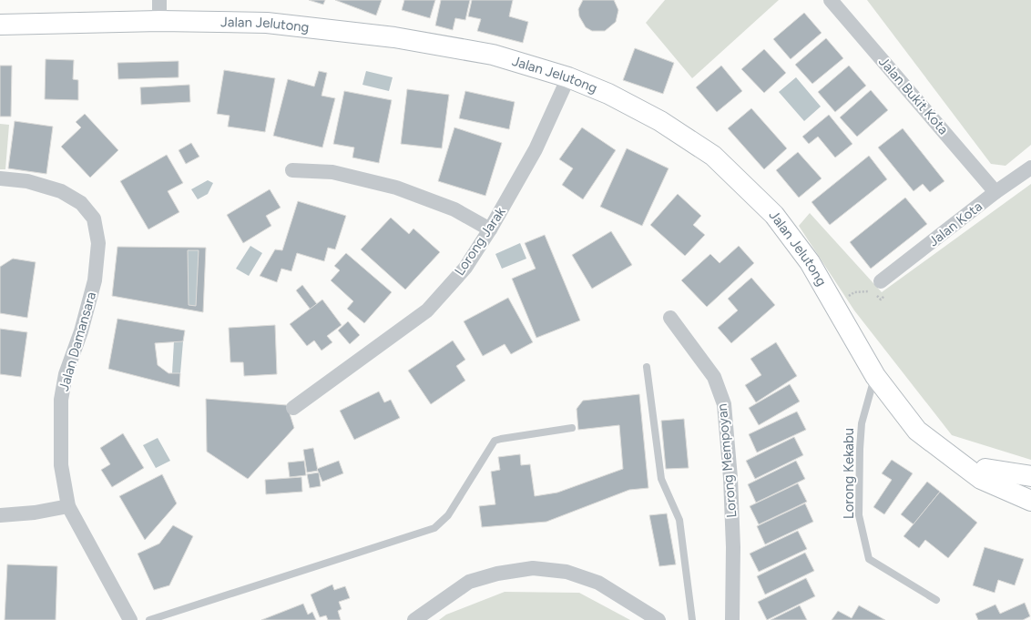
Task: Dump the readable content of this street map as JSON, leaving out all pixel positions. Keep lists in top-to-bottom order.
{
  "streets": {
    "street": [
      "Jalan Jelutong",
      "Jalan Bukit Kota",
      "Jalan Kota",
      "Lorong Jarak",
      "Jalan Damansara",
      "Lorong Mempoyan"
    ],
    "lane": ["Lorong Kekabu"]
  },
  "crossings": [
    ["Jalan Jelutong", "Lorong Jarak"],
    ["Jalan Jelutong", "Lorong Kekabu"],
    ["Jalan Bukit Kota", "Jalan Kota"]
  ]
}
